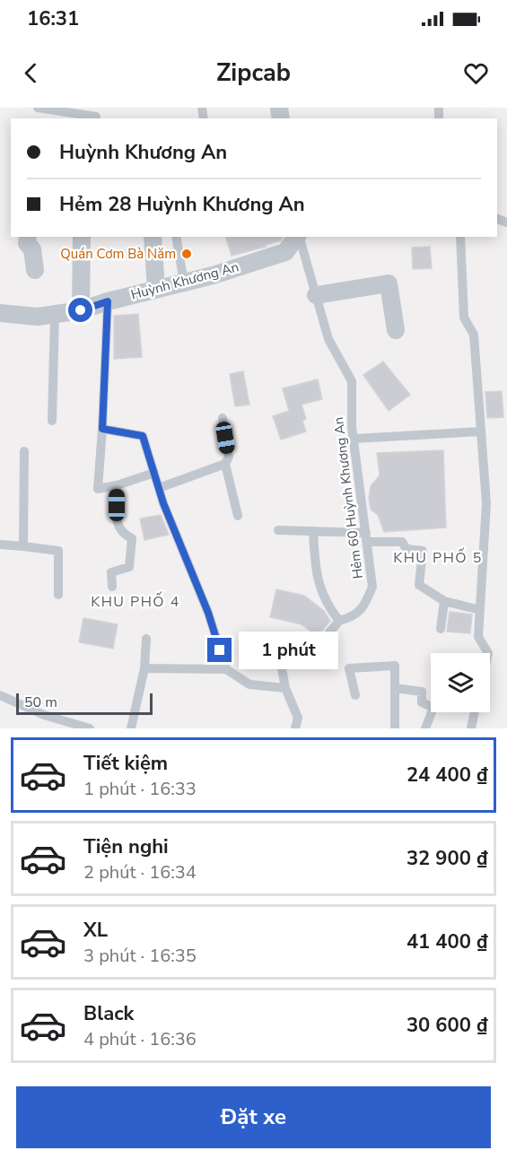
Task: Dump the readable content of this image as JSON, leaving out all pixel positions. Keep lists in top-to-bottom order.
{
  "streets": {
    "street": ["Huỳnh Khương An"],
    "lane": ["Hẻm 60 Huỳnh Khương An"]
  },
  "districts": ["KHU PHỐ 5", "KHU PHỐ 4"],
  "places": ["Quán Cơm Bà Năm"],
  "scale_bar": "50 m",
  "page": {
    "status": "16:31",
    "header": "Zipcab",
    "banner": ["Huỳnh Khương An", "Hẻm 28 Huỳnh Khương An"],
    "bubble": "1 phút",
    "scale": "50 m",
    "list": [
      {
        "name": "Tiết kiệm",
        "note": "1 phút · 16:33",
        "value": "24 400 ₫"
      },
      {
        "name": "Tiện nghi",
        "note": "2 phút · 16:34",
        "value": "32 900 ₫"
      },
      {
        "name": "XL",
        "note": "3 phút · 16:35",
        "value": "41 400 ₫"
      },
      {
        "name": "Black",
        "note": "4 phút · 16:36",
        "value": "30 600 ₫"
      }
    ],
    "buttons": "Đặt xe"
  }
}
